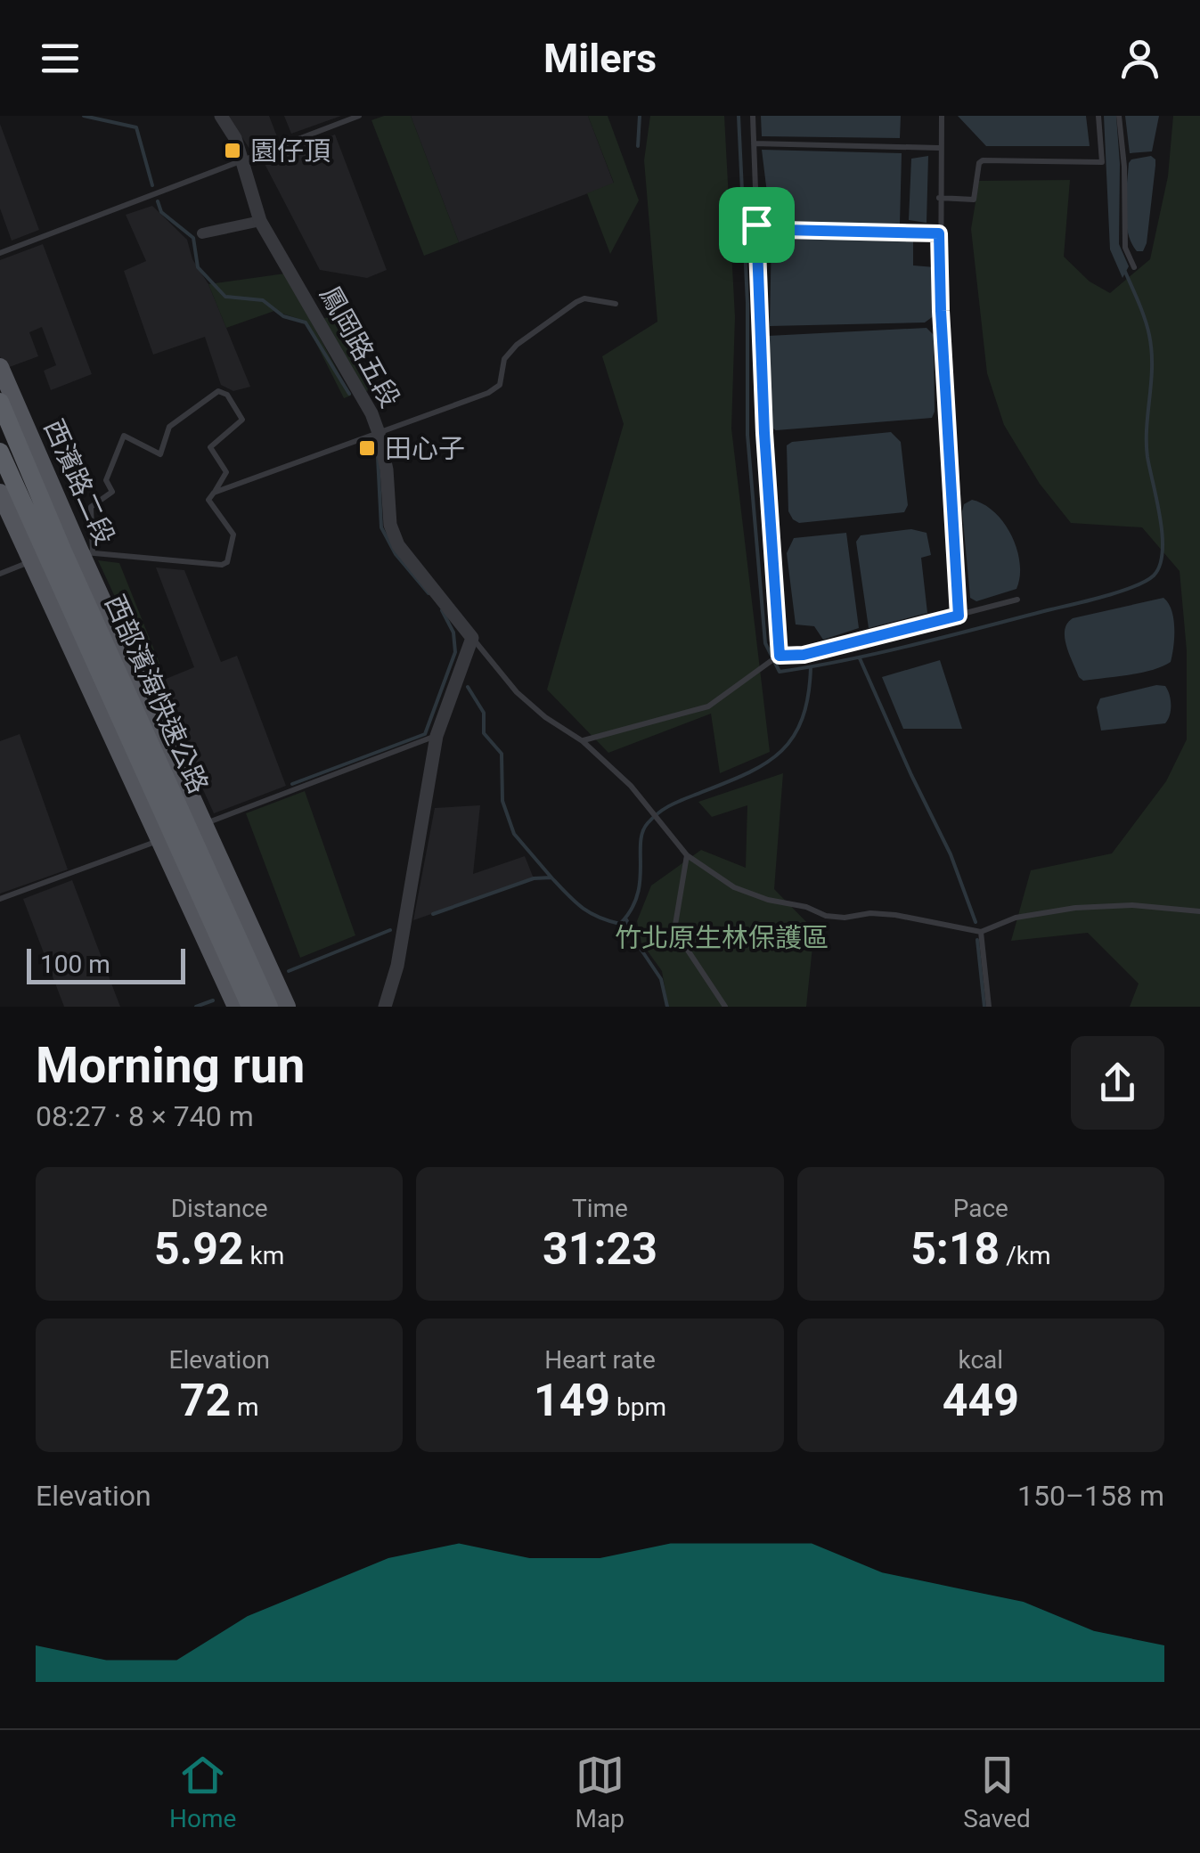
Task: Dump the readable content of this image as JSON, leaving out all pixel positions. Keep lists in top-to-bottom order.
{
  "streets": {
    "highway": ["西部濱海快速公路"],
    "main road": ["西濱路二段"],
    "street": ["鳳岡路五段"]
  },
  "crossings": [
    ["西濱路二段", "西部濱海快速公路"]
  ],
  "parks": ["竹北原生林保護區"],
  "places": {
    "transit": ["園仔頂", "田心子"]
  },
  "scale_bar": "100 m",
  "page": {
    "header": "Milers",
    "scale": "100 m",
    "heading": ["Morning run", "08:27 · 8 × 740 m"],
    "stats": [
      ["Distance", "5.92 km"],
      ["Time", "31:23"],
      ["Pace", "5:18 /km"],
      ["Elevation", "72 m"],
      ["Heart rate", "149 bpm"],
      ["kcal", "449"]
    ],
    "chart": ["Elevation", "150–158 m"],
    "tabs": ["Home", "Map", "Saved"]
  }
}
